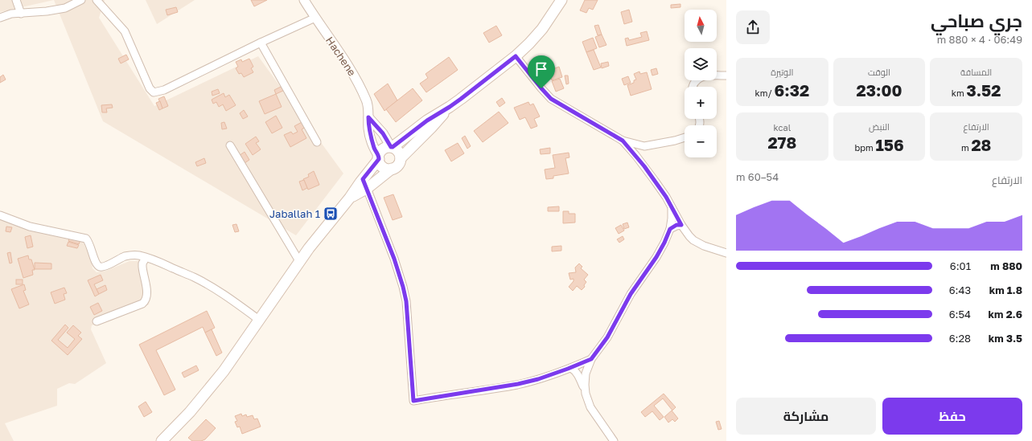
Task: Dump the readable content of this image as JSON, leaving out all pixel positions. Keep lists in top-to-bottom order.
{
  "streets": {
    "street": ["Hachene"]
  },
  "places": {
    "bus stop": ["Jaballah 1"]
  },
  "north": "top",
  "page": {
    "heading": ["جري صباحي", "06:49 · 4 × 880 m"],
    "map_buttons": ["+", "−"],
    "stats": [
      ["المسافة", "3.52 km"],
      ["الوقت", "23:00"],
      ["الوتيرة", "6:32 /km"],
      ["الارتفاع", "28 m"],
      ["النبض", "156 bpm"],
      ["kcal", "278"]
    ],
    "chart": ["الارتفاع", "54–60 m"],
    "list": [
      {
        "name": "880 m",
        "note": "6:01"
      },
      {
        "name": "1.8 km",
        "note": "6:43"
      },
      {
        "name": "2.6 km",
        "note": "6:54"
      },
      {
        "name": "3.5 km",
        "note": "6:28"
      }
    ],
    "buttons": ["حفظ", "مشاركة"]
  }
}
